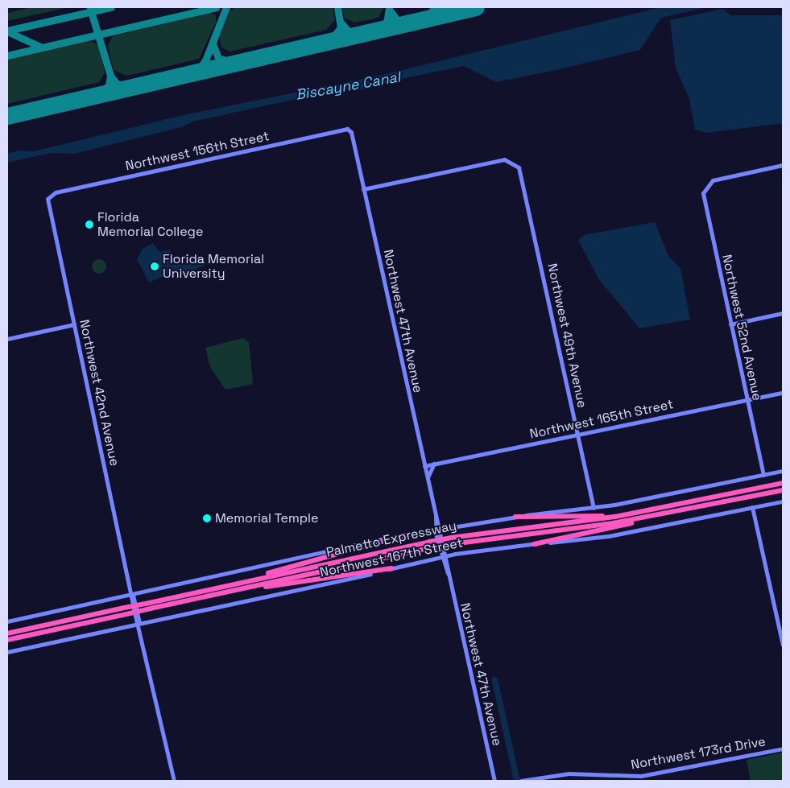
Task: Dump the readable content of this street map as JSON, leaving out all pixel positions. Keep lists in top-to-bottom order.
{
  "streets": {
    "highway": ["Palmetto Expressway"],
    "street": [
      "Northwest 156th Street",
      "Northwest 47th Avenue",
      "Northwest 52nd Avenue",
      "Northwest 49th Avenue",
      "Northwest 42nd Avenue",
      "Northwest 165th Street",
      "Northwest 167th Street",
      "Northwest 173rd Drive"
    ]
  },
  "crossings": [
    ["Northwest 156th Street", "Northwest 47th Avenue"],
    ["Northwest 156th Street", "Northwest 42nd Avenue"],
    ["Northwest 47th Avenue", "Northwest 49th Avenue"],
    ["Northwest 47th Avenue", "Northwest 165th Street"],
    ["Northwest 47th Avenue", "Northwest 167th Street"],
    ["Northwest 52nd Avenue", "Northwest 165th Street"],
    ["Northwest 52nd Avenue", "Northwest 167th Street"],
    ["Northwest 49th Avenue", "Northwest 165th Street"],
    ["Northwest 49th Avenue", "Northwest 167th Street"],
    ["Northwest 42nd Avenue", "Northwest 167th Street"]
  ],
  "water": ["Biscayne Canal"],
  "places": ["Florida Memorial College", "Florida Memorial University", "Memorial Temple"]
}
